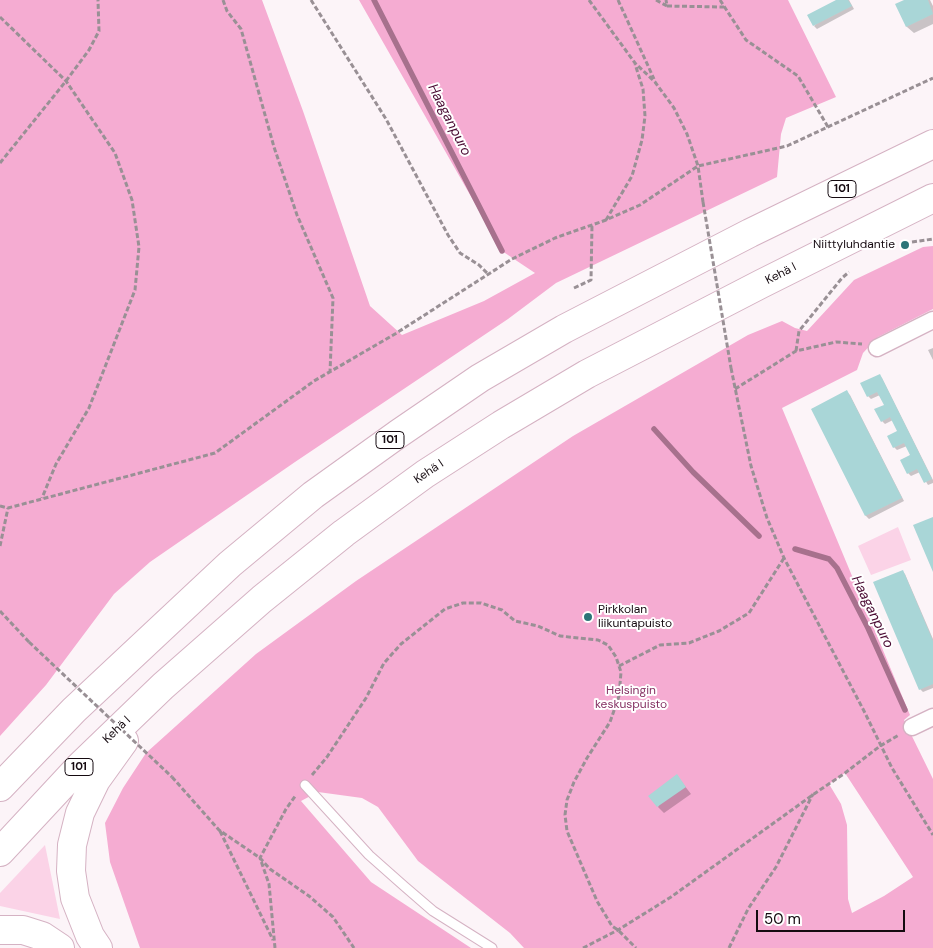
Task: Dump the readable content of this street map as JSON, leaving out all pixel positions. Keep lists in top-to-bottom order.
{
  "streets": {
    "highway": ["101", "Kehä I"]
  },
  "water": ["Haaganpuro"],
  "parks": ["Helsingin keskuspuisto"],
  "places": ["Niittyluhdantie", "Pirkkolan liikuntapuisto"],
  "scale_bar": "50 m"
}
